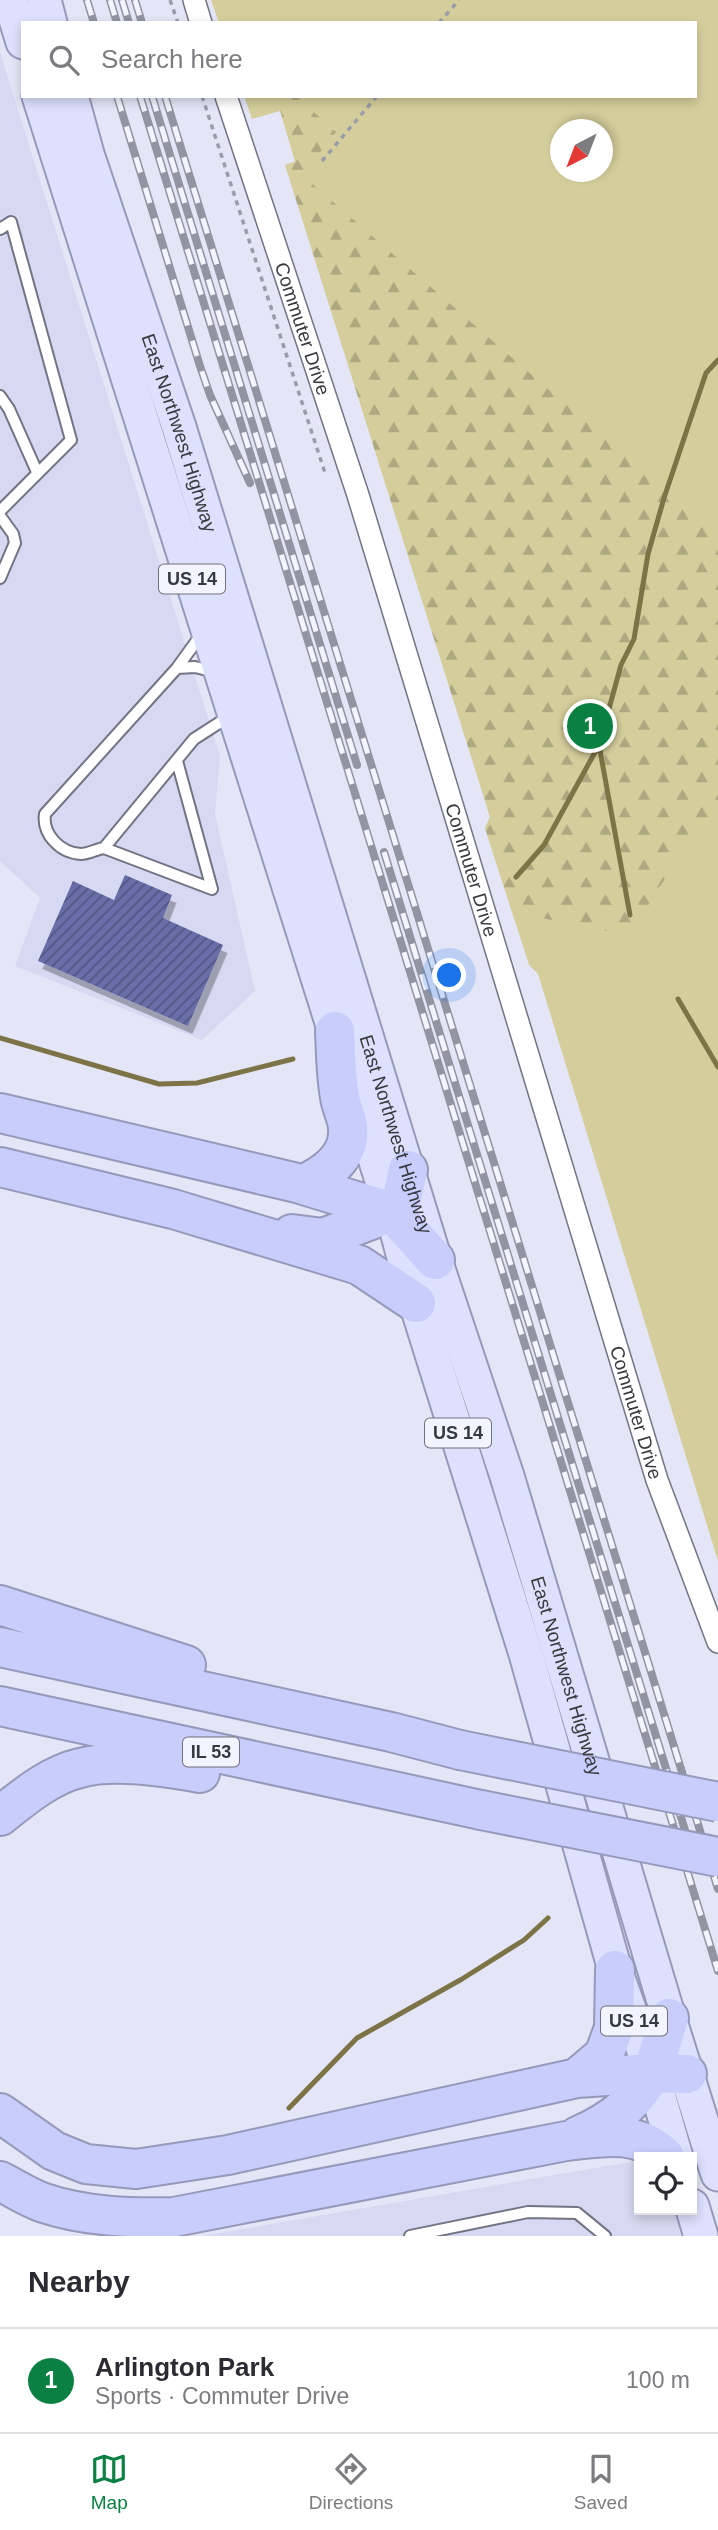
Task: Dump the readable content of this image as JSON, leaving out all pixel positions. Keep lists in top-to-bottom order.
{
  "streets": {
    "highway": ["IL 53"],
    "main road": ["East Northwest Highway", "US 14"],
    "street": ["Commuter Drive"]
  },
  "north": "bottom left",
  "page": {
    "search": "Search here",
    "pins": "1",
    "heading": "Nearby",
    "list": [
      {
        "mark": "1",
        "name": "Arlington Park",
        "note": "Sports · Commuter Drive",
        "value": "100 m"
      }
    ],
    "nav": ["Map", "Directions", "Saved"]
  }
}
